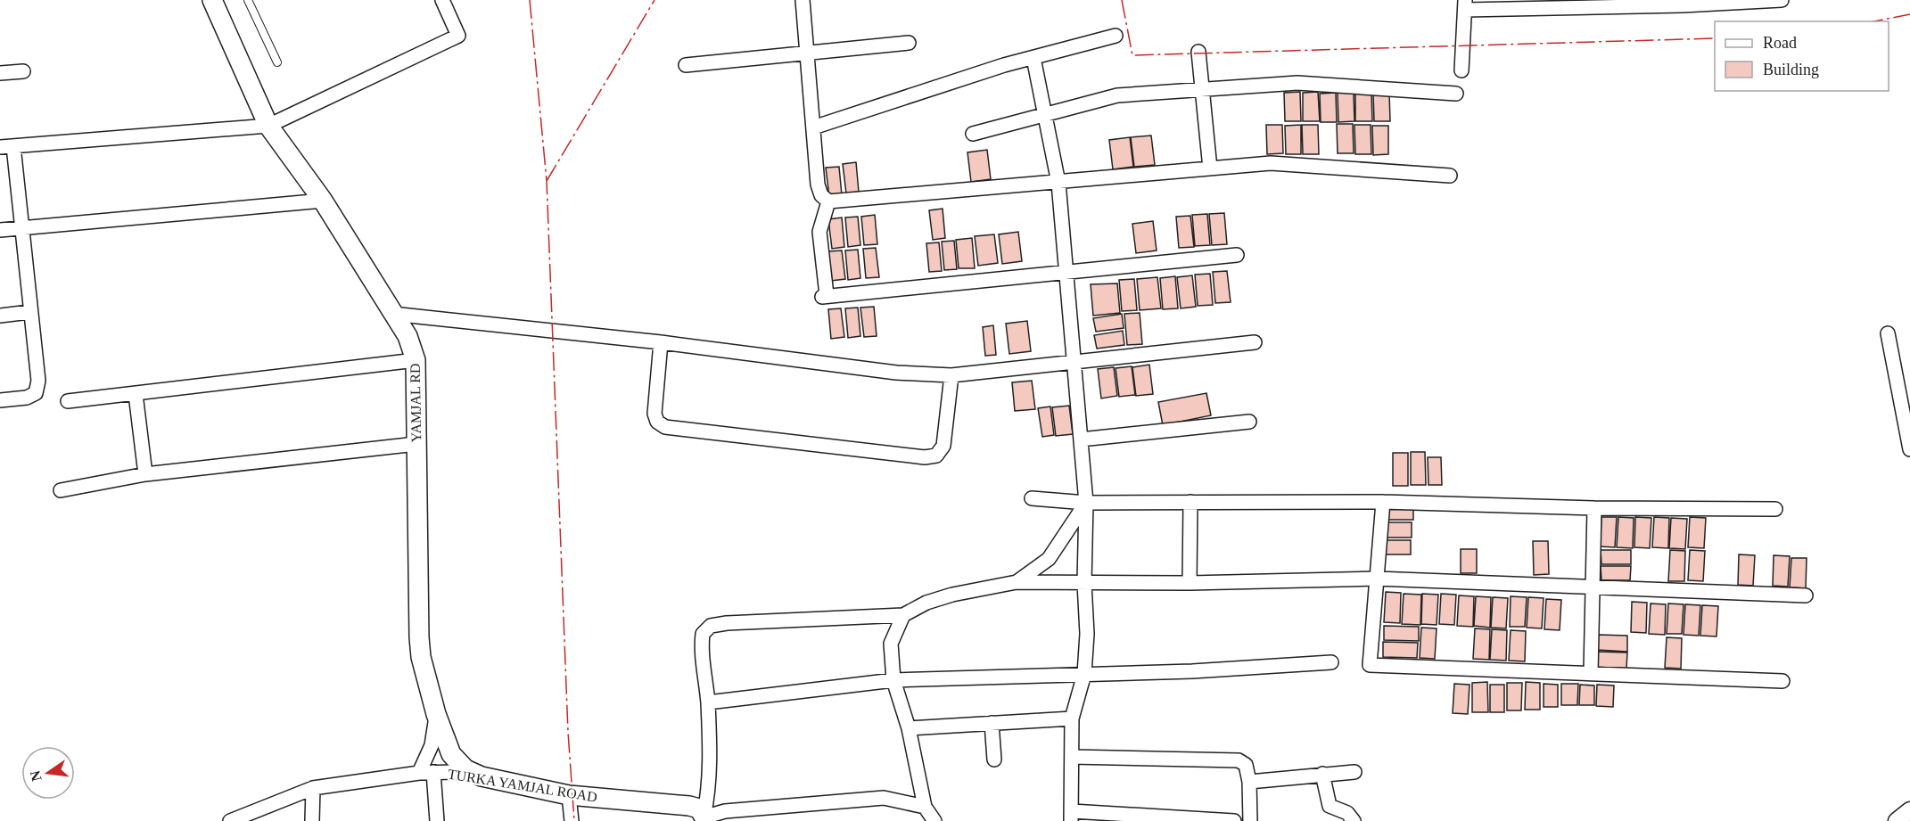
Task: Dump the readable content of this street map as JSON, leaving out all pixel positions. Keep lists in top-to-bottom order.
{
  "streets": {
    "main road": ["YAMJAL RD", "TURKA YAMJAL ROAD"]
  },
  "crossings": [
    ["YAMJAL RD", "TURKA YAMJAL ROAD"]
  ],
  "legend": ["Road", "Building"],
  "north": "left"
}
